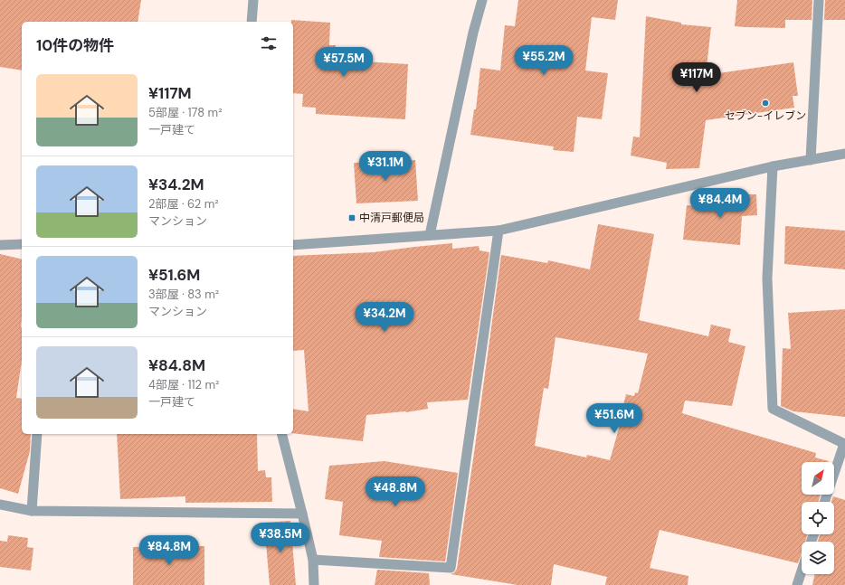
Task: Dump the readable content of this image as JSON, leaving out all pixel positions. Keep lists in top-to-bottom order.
{
  "places": {
    "other": ["セブン-イレブン"],
    "transit": ["中清戸郵便局"]
  },
  "north": "top right",
  "page": {
    "heading": "10件の物件",
    "price": [
      "¥55.2M",
      "¥57.5M",
      "¥117M",
      "¥31.1M",
      "¥84.4M",
      "¥34.2M",
      "¥51.6M",
      "¥48.8M",
      "¥38.5M",
      "¥84.8M"
    ],
    "list": [
      {
        "name": "¥117M",
        "note": "5部屋 · 178 m² · 一戸建て"
      },
      {
        "name": "¥34.2M",
        "note": "2部屋 · 62 m² · マンション"
      },
      {
        "name": "¥51.6M",
        "note": "3部屋 · 83 m² · マンション"
      },
      {
        "name": "¥84.8M",
        "note": "4部屋 · 112 m² · 一戸建て"
      }
    ]
  }
}
